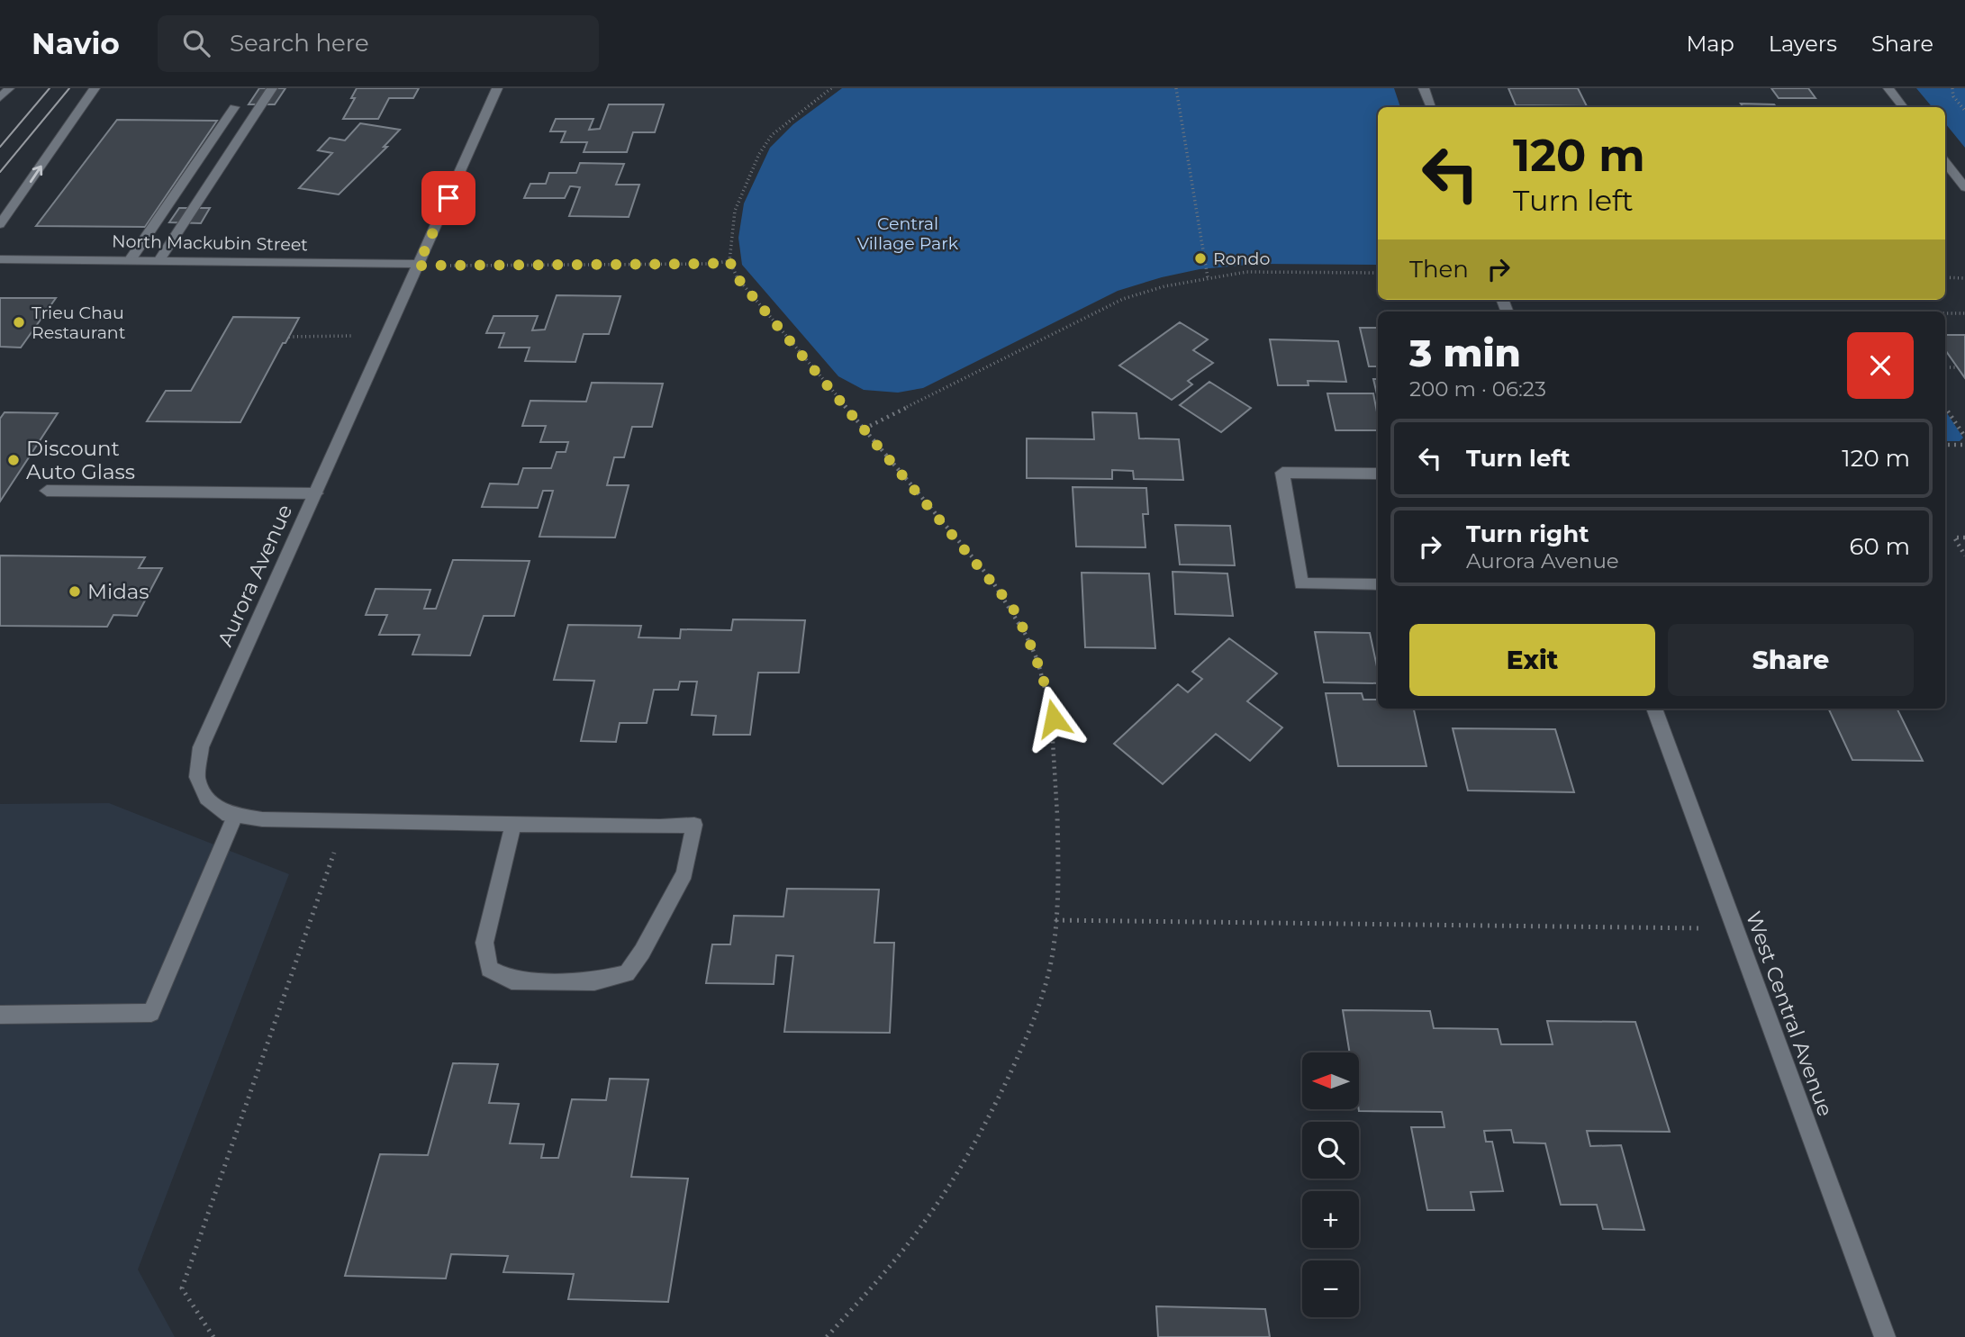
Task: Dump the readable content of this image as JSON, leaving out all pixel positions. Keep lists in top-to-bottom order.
{
  "streets": {
    "street": ["North Mackubin Street", "Aurora Avenue", "West Central Avenue"]
  },
  "crossings": [
    ["North Mackubin Street", "Aurora Avenue"]
  ],
  "parks": ["Central Village Park"],
  "places": [
    "Rondo",
    "Trieu Chau Restaurant",
    "Discount Auto Glass",
    "Midas"
  ],
  "north": "left",
  "page": {
    "header": "Navio",
    "search": "Search here",
    "nav": ["Map", "Layers", "Share"],
    "turn": ["120 m", "Turn left"],
    "then": "Then",
    "heading": ["3 min", "200 m · 06:23"],
    "list": [
      {
        "name": "Turn left",
        "value": "120 m"
      },
      {
        "name": "Turn right",
        "note": "Aurora Avenue",
        "value": "60 m"
      }
    ],
    "buttons": ["Exit", "Share"],
    "map_buttons": ["+", "−"]
  }
}
